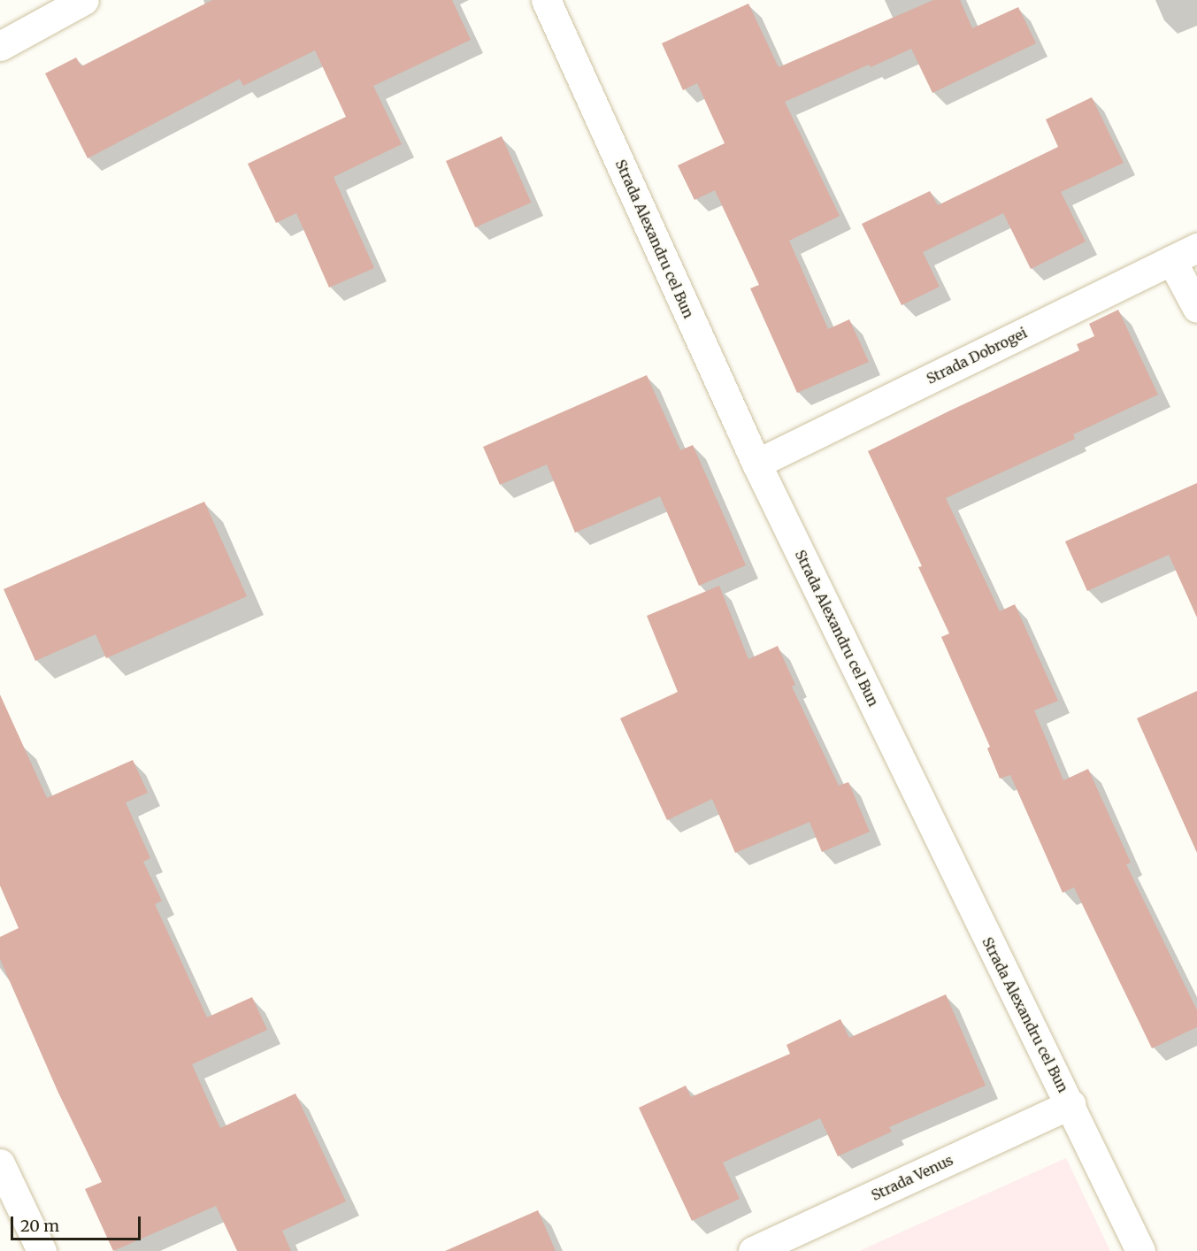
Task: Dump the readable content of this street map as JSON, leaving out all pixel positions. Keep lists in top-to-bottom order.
{
  "streets": {
    "street": ["Strada Alexandru cel Bun", "Strada Dobrogei", "Strada Venus"]
  },
  "crossings": [
    ["Strada Alexandru cel Bun", "Strada Dobrogei"],
    ["Strada Alexandru cel Bun", "Strada Venus"]
  ],
  "scale_bar": "20 m"
}
